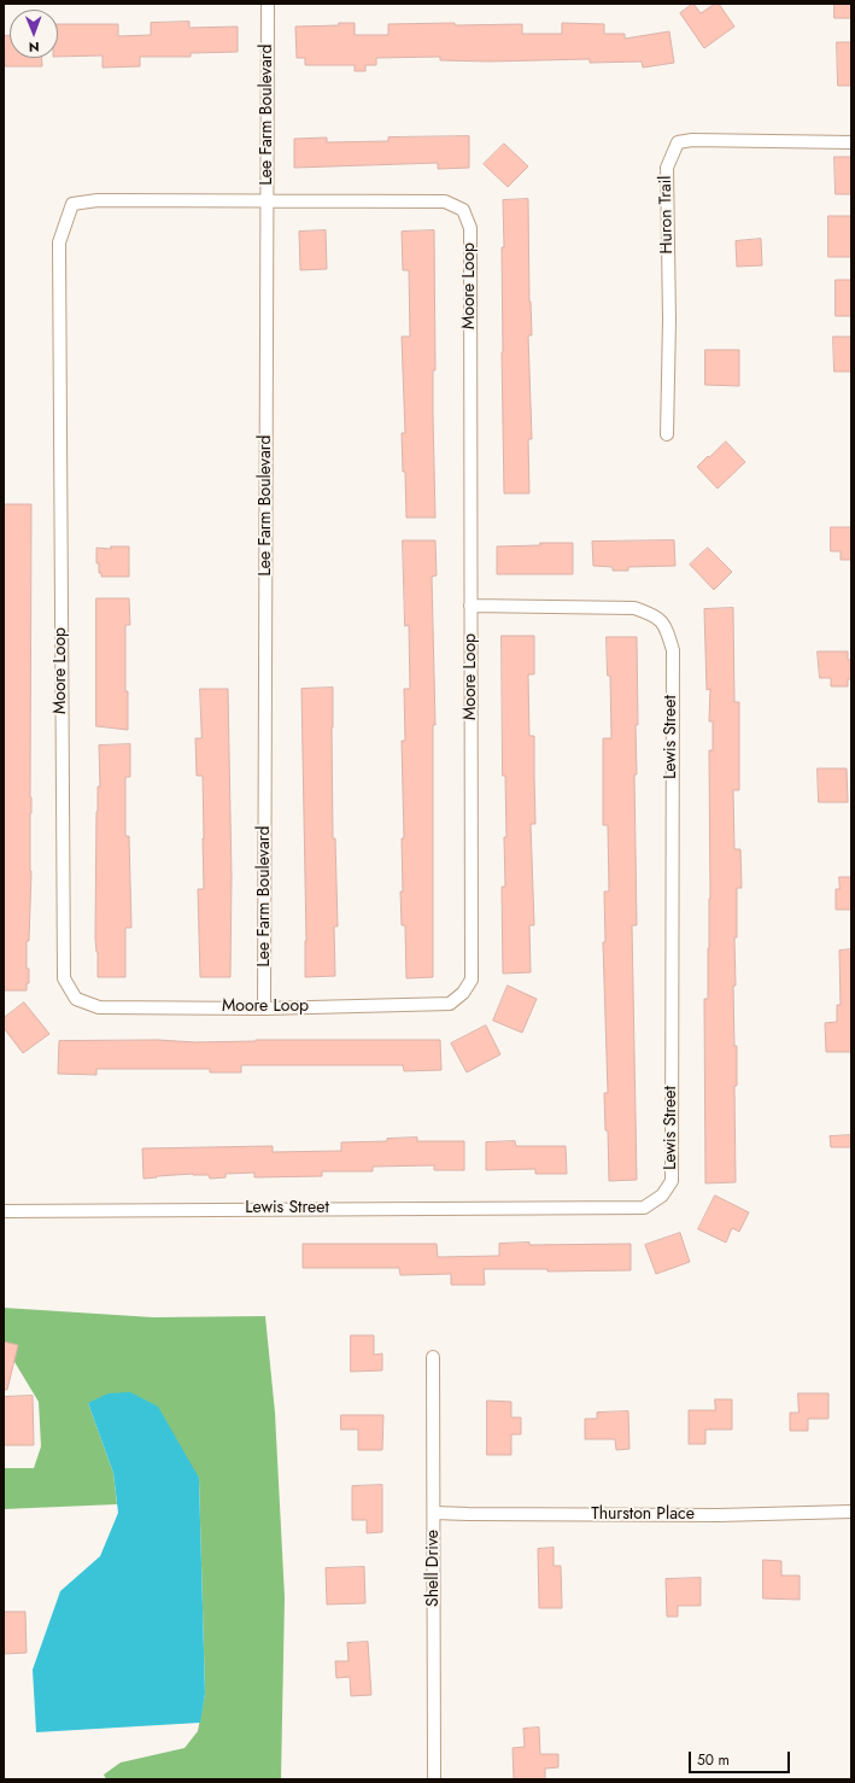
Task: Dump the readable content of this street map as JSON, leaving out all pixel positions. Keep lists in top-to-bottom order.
{
  "streets": {
    "street": [
      "Lee Farm Boulevard",
      "Huron Trail",
      "Moore Loop",
      "Lewis Street",
      "Thurston Place",
      "Shell Drive"
    ]
  },
  "crossings": [
    ["Lee Farm Boulevard", "Moore Loop"],
    ["Moore Loop", "Lewis Street"],
    ["Thurston Place", "Shell Drive"]
  ],
  "scale_bar": "50 m",
  "north": "bottom"
}
